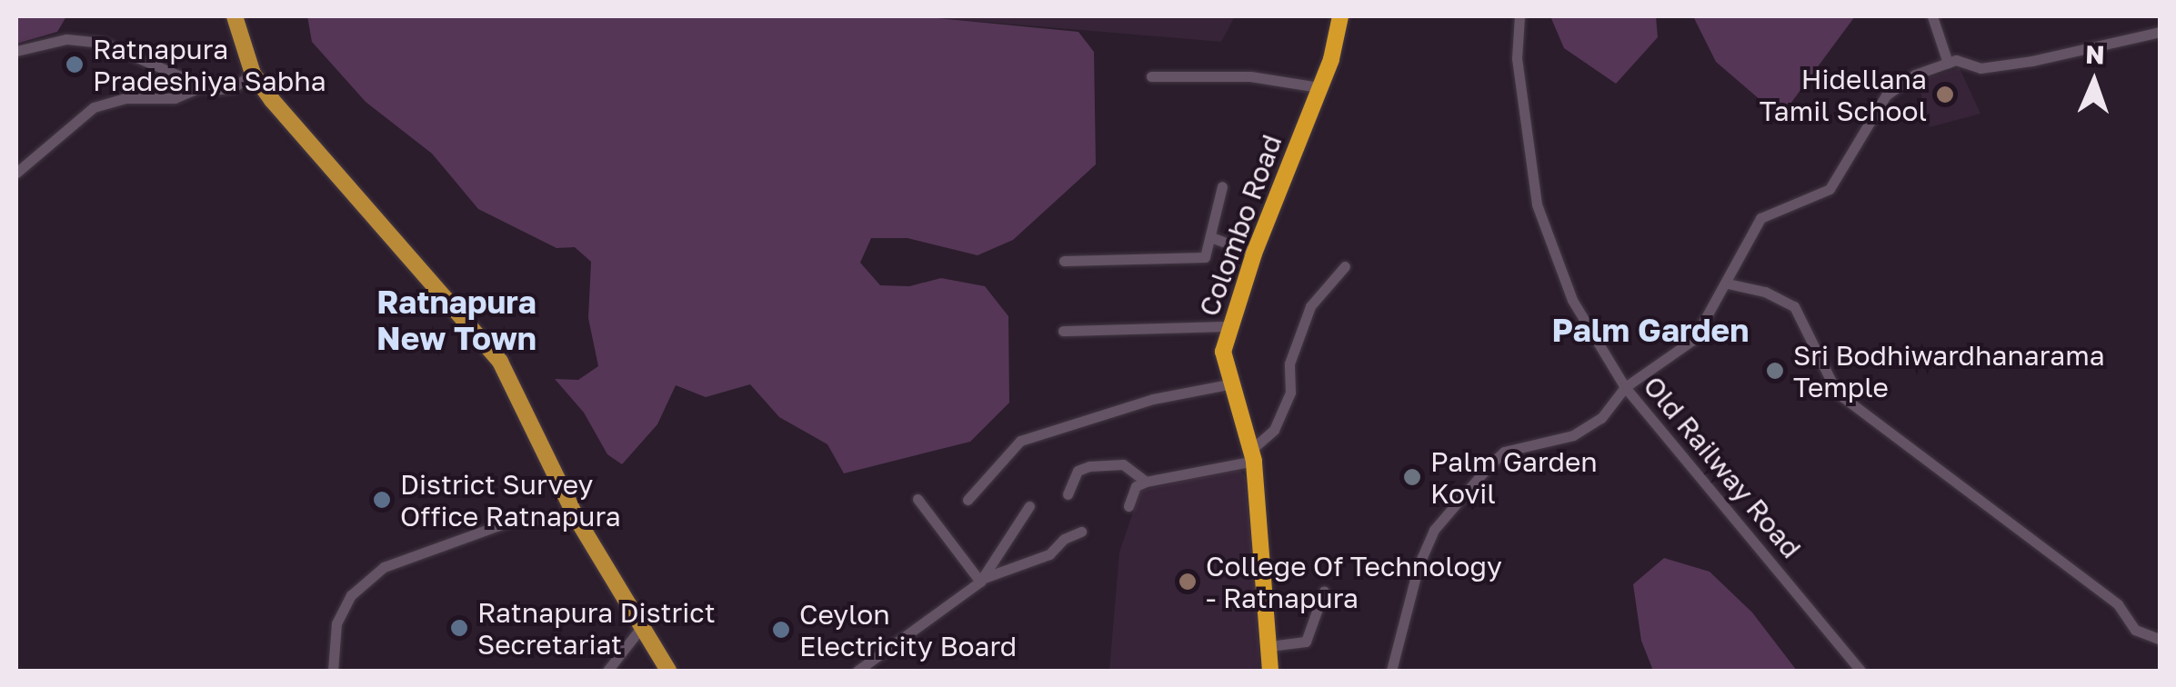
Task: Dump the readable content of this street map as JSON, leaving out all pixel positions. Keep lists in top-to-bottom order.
{
  "streets": {
    "highway": ["Colombo Road"],
    "street": ["Old Railway Road"]
  },
  "districts": ["Ratnapura New Town", "Palm Garden"],
  "places": [
    "Ratnapura Pradeshiya Sabha",
    "Hidellana Tamil School",
    "Sri Bodhiwardhanarama Temple",
    "Palm Garden Kovil",
    "District Survey Office Ratnapura",
    "College Of Technology - Ratnapura",
    "Ratnapura District Secretariat",
    "Ceylon Electricity Board"
  ],
  "north": "top"
}
